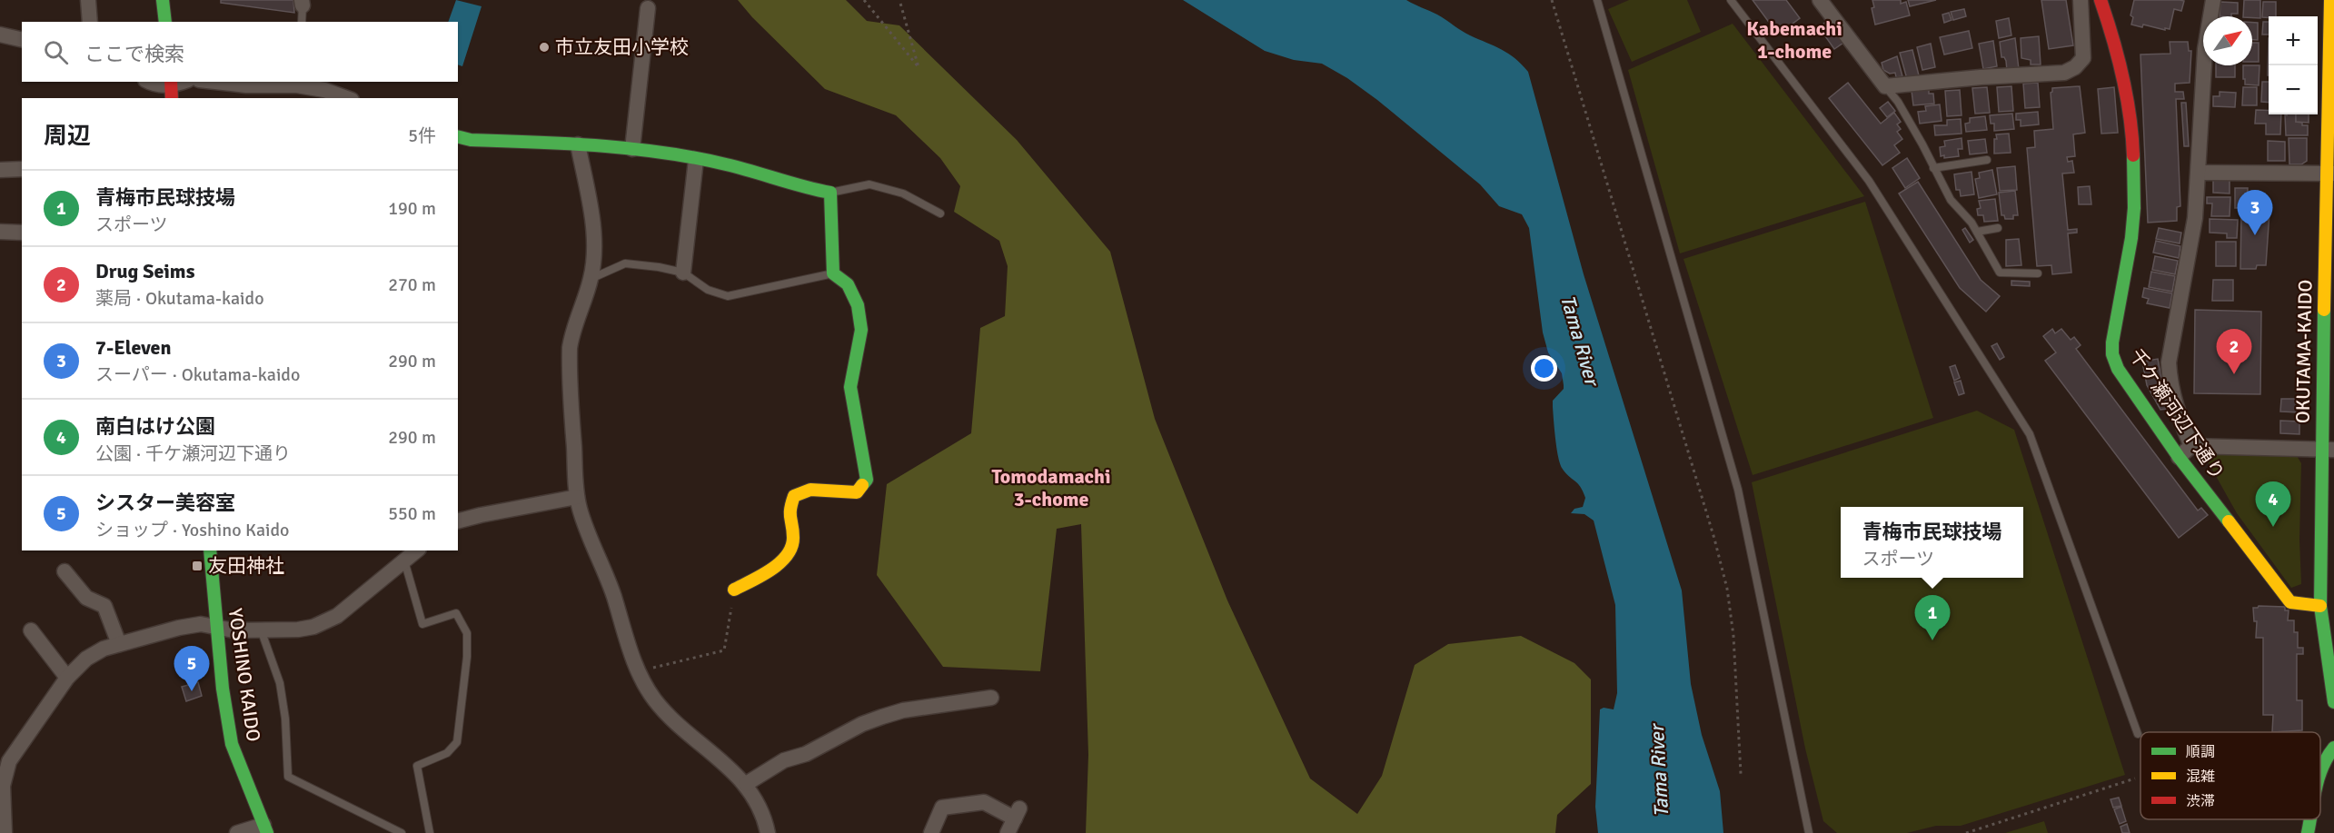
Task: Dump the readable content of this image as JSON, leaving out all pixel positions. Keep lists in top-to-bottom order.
{
  "streets": {
    "main road": ["OKUTAMA-KAIDO", "千ケ瀬河辺下通り", "YOSHINO KAIDO"]
  },
  "crossings": [
    ["OKUTAMA-KAIDO", "千ケ瀬河辺下通り"]
  ],
  "districts": ["Kabemachi 1-chome", "Tomodamachi 3-chome"],
  "water": ["Tama River"],
  "places": {
    "other": ["市立友田小学校"],
    "transit": ["友田神社"]
  },
  "legend": ["順調", "混雑", "渋滞"],
  "north": "top right",
  "page": {
    "map_buttons": ["+", "−"],
    "search": "ここで検索",
    "heading": ["周辺", "5件"],
    "list": [
      {
        "mark": "1",
        "name": "青梅市民球技場",
        "note": "スポーツ",
        "value": "190 m"
      },
      {
        "mark": "2",
        "name": "Drug Seims",
        "note": "薬局 · Okutama-kaido",
        "value": "270 m"
      },
      {
        "mark": "3",
        "name": "7-Eleven",
        "note": "スーパー · Okutama-kaido",
        "value": "290 m"
      },
      {
        "mark": "4",
        "name": "南白はけ公園",
        "note": "公園 · 千ケ瀬河辺下通り",
        "value": "290 m"
      },
      {
        "mark": "5",
        "name": "シスター美容室",
        "note": "ショップ · Yoshino Kaido",
        "value": "550 m"
      }
    ],
    "pins": [
      "3",
      "2",
      "4",
      "1",
      "5"
    ],
    "popup": ["青梅市民球技場", "スポーツ"]
  }
}
